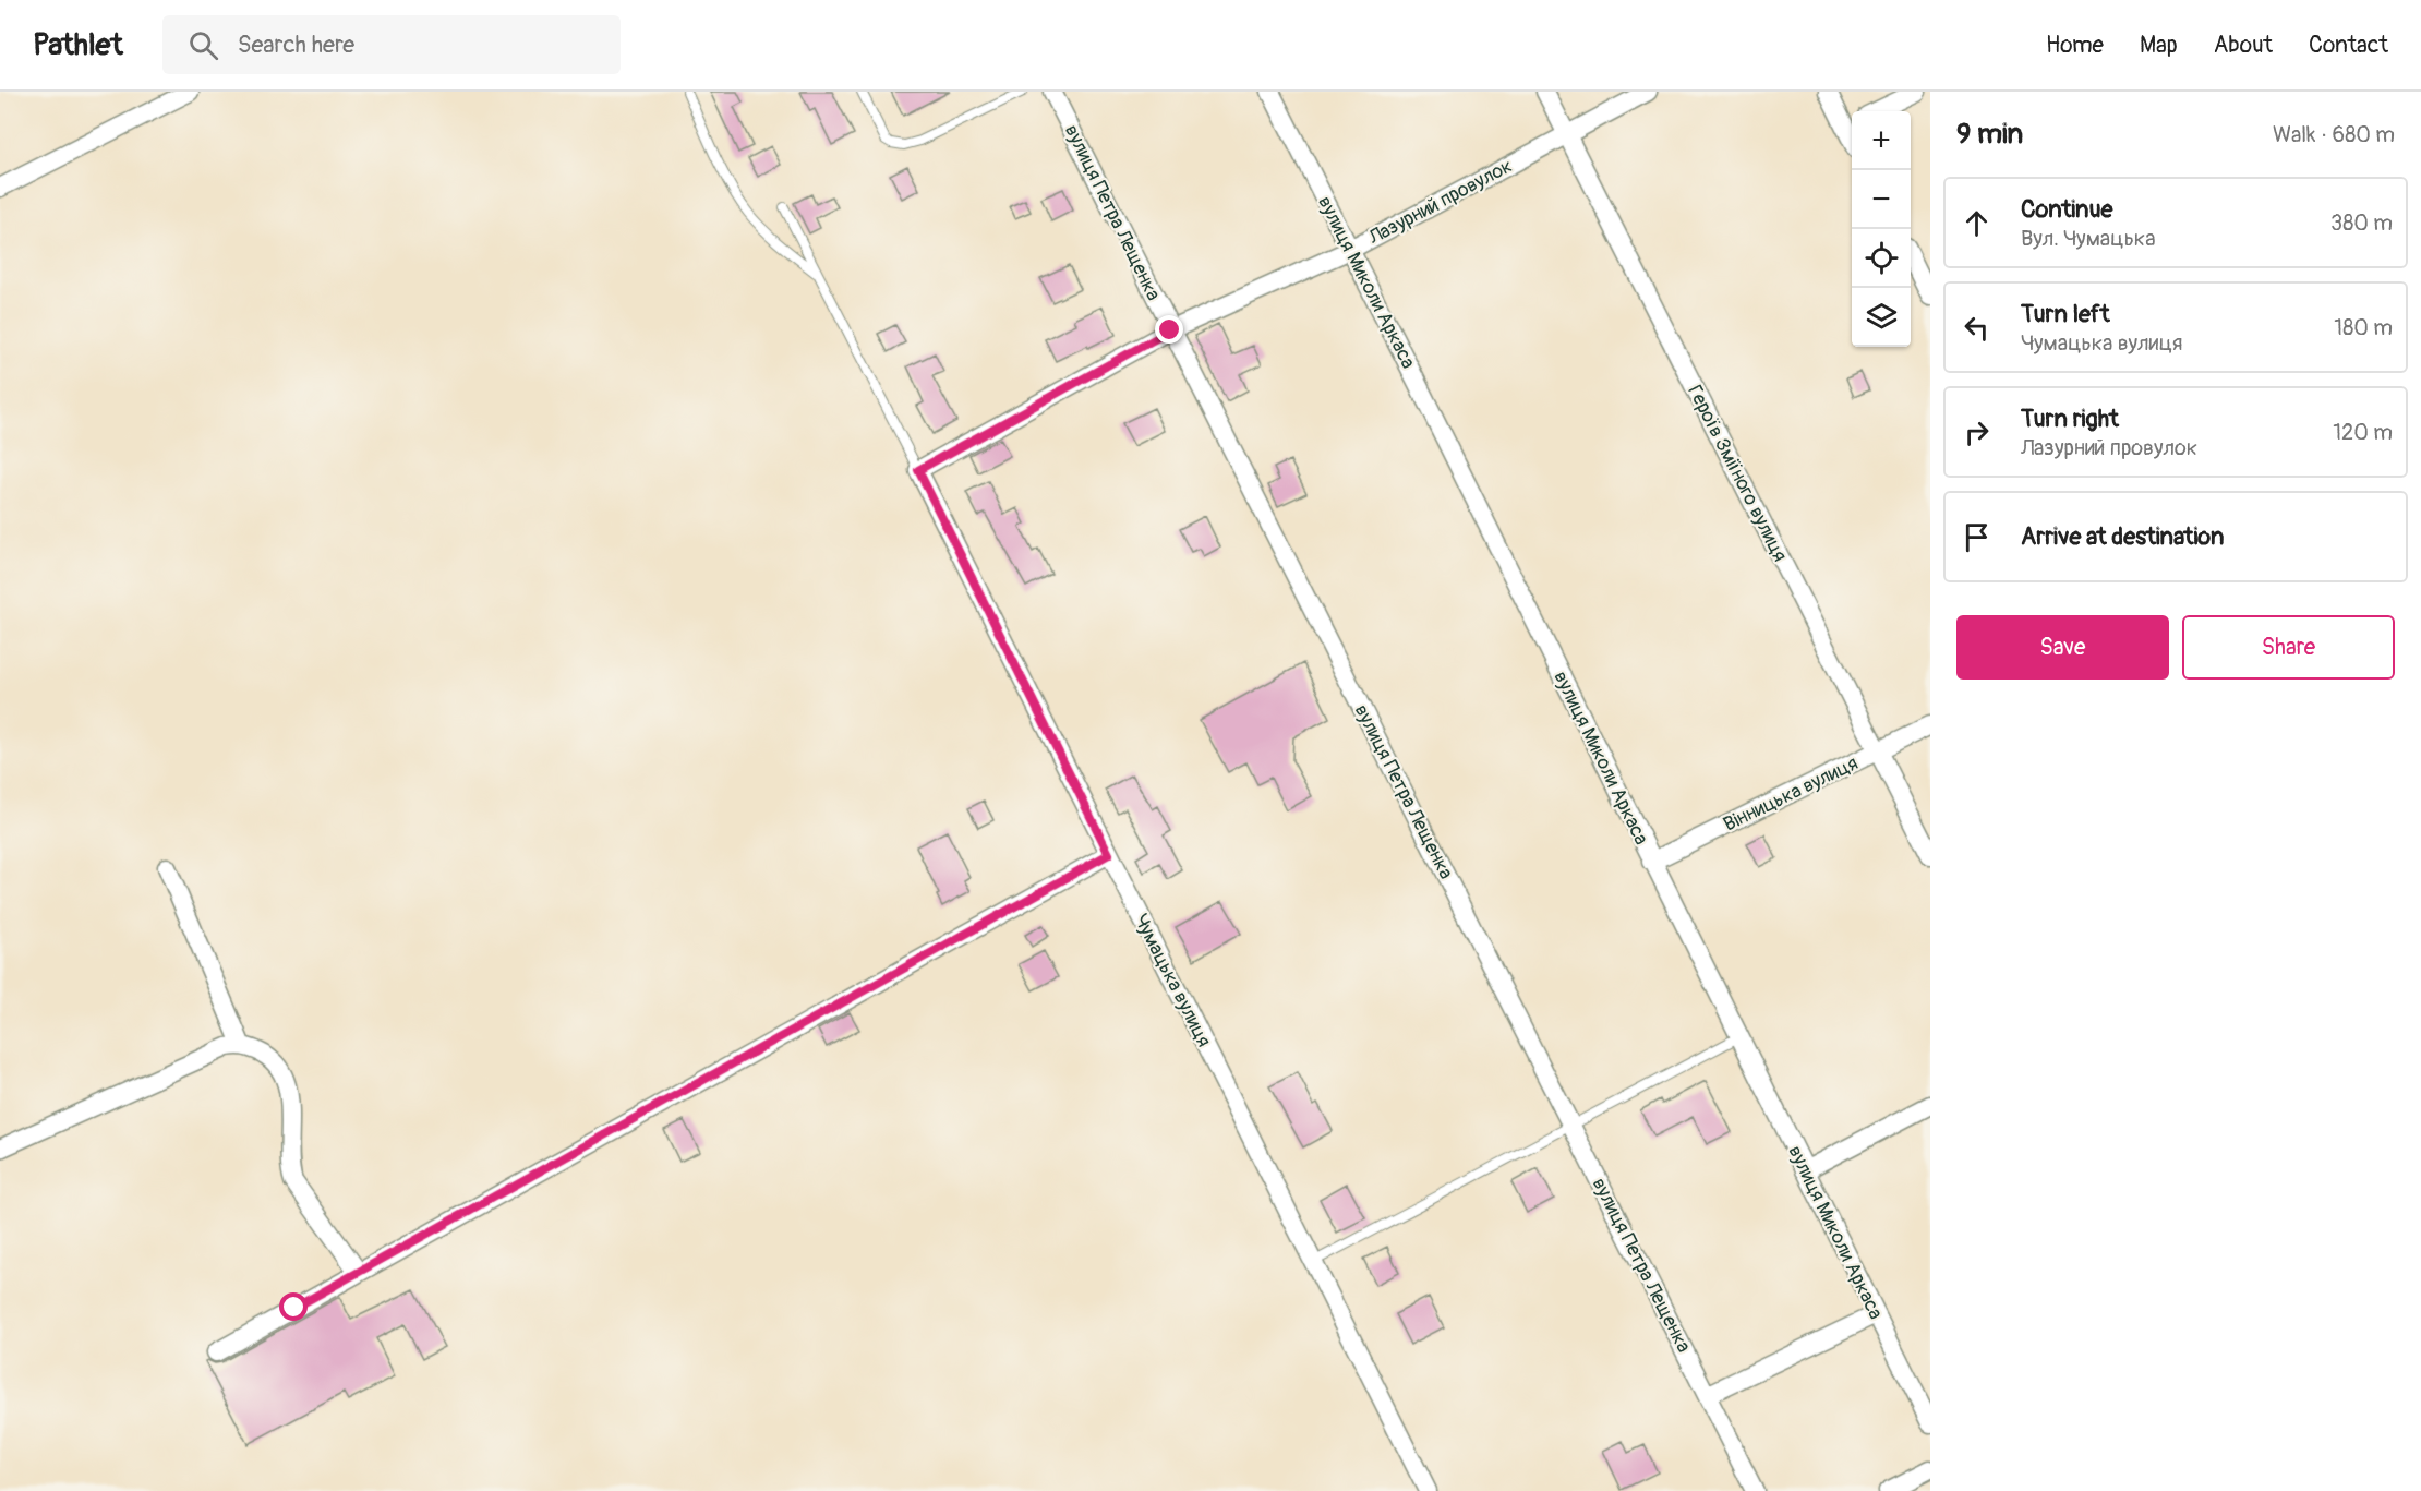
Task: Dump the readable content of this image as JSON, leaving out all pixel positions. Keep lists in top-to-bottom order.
{
  "streets": {
    "street": [
      "Лазурний провулок",
      "вулиця Петра Лещенка",
      "вулиця Миколи Аркаса",
      "Героїв Зміїного вулиця",
      "Вінницька вулиця",
      "Чумацька вулиця"
    ]
  },
  "crossings": [
    ["Лазурний провулок", "вулиця Петра Лещенка"],
    ["Лазурний провулок", "вулиця Миколи Аркаса"],
    ["Лазурний провулок", "Героїв Зміїного вулиця"],
    ["Лазурний провулок", "Чумацька вулиця"],
    ["вулиця Миколи Аркаса", "Вінницька вулиця"],
    ["Героїв Зміїного вулиця", "Вінницька вулиця"]
  ],
  "page": {
    "header": "Pathlet",
    "search": "Search here",
    "nav": [
      "Home",
      "Map",
      "About",
      "Contact"
    ],
    "heading": ["9 min", "Walk · 680 m"],
    "map_buttons": ["+", "−"],
    "list": [
      ["Continue", "Вул. Чумацька", "380 m"],
      ["Turn left", "Чумацька вулиця", "180 m"],
      ["Turn right", "Лазурний провулок", "120 m"],
      "Arrive at destination"
    ],
    "buttons": ["Save", "Share"]
  }
}
